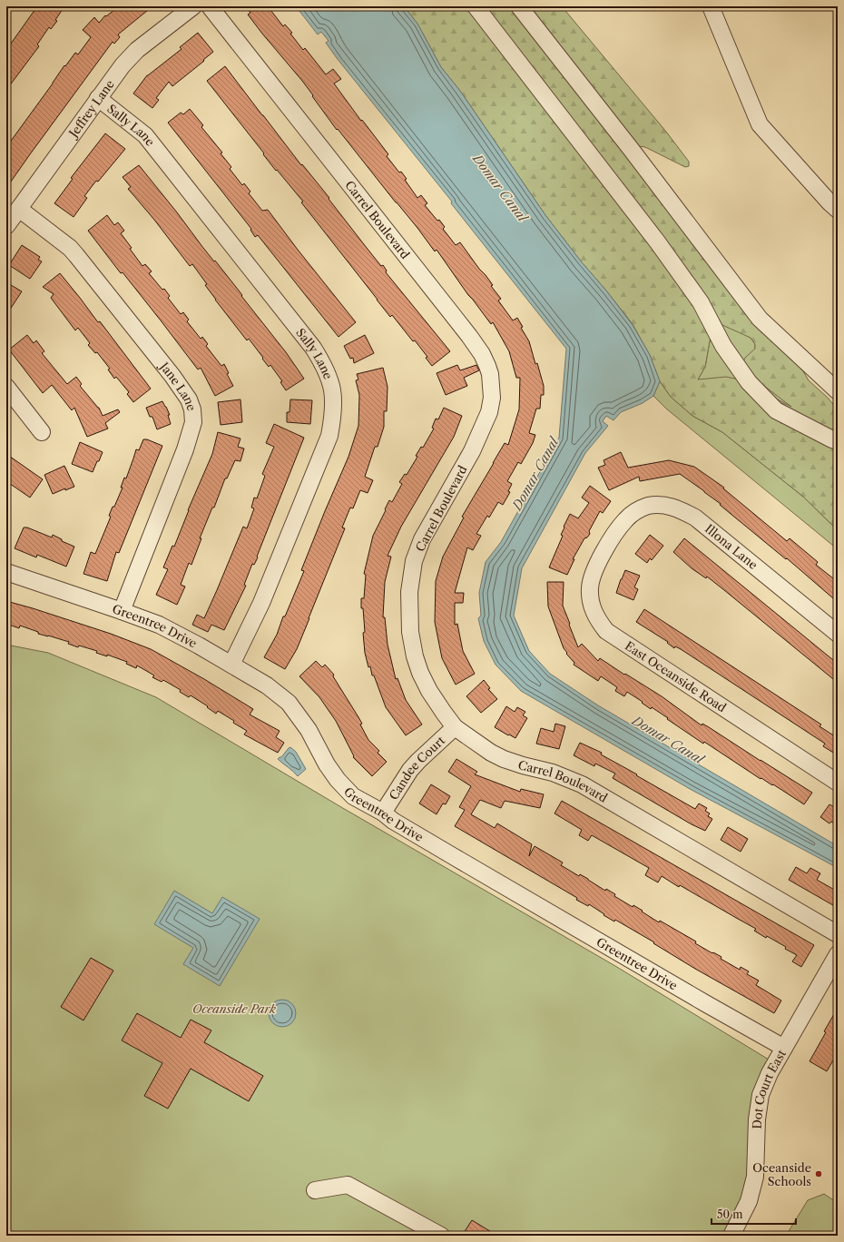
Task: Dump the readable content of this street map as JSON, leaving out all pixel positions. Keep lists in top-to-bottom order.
{
  "streets": {
    "street": [
      "Jeffrey Lane",
      "Sally Lane",
      "Carrel Boulevard",
      "Jane Lane",
      "Illona Lane",
      "Greentree Drive",
      "East Oceanside Road",
      "Candee Court",
      "Dot Court East"
    ]
  },
  "crossings": [
    ["Jeffrey Lane", "Sally Lane"],
    ["Jeffrey Lane", "Jane Lane"],
    ["Sally Lane", "Greentree Drive"],
    ["Carrel Boulevard", "Candee Court"],
    ["Jane Lane", "Greentree Drive"],
    ["Illona Lane", "East Oceanside Road"],
    ["Greentree Drive", "Candee Court"],
    ["Greentree Drive", "Dot Court East"]
  ],
  "water": ["Domar Canal"],
  "parks": ["Oceanside Park"],
  "places": ["Oceanside Schools"],
  "scale_bar": "50 m"
}
